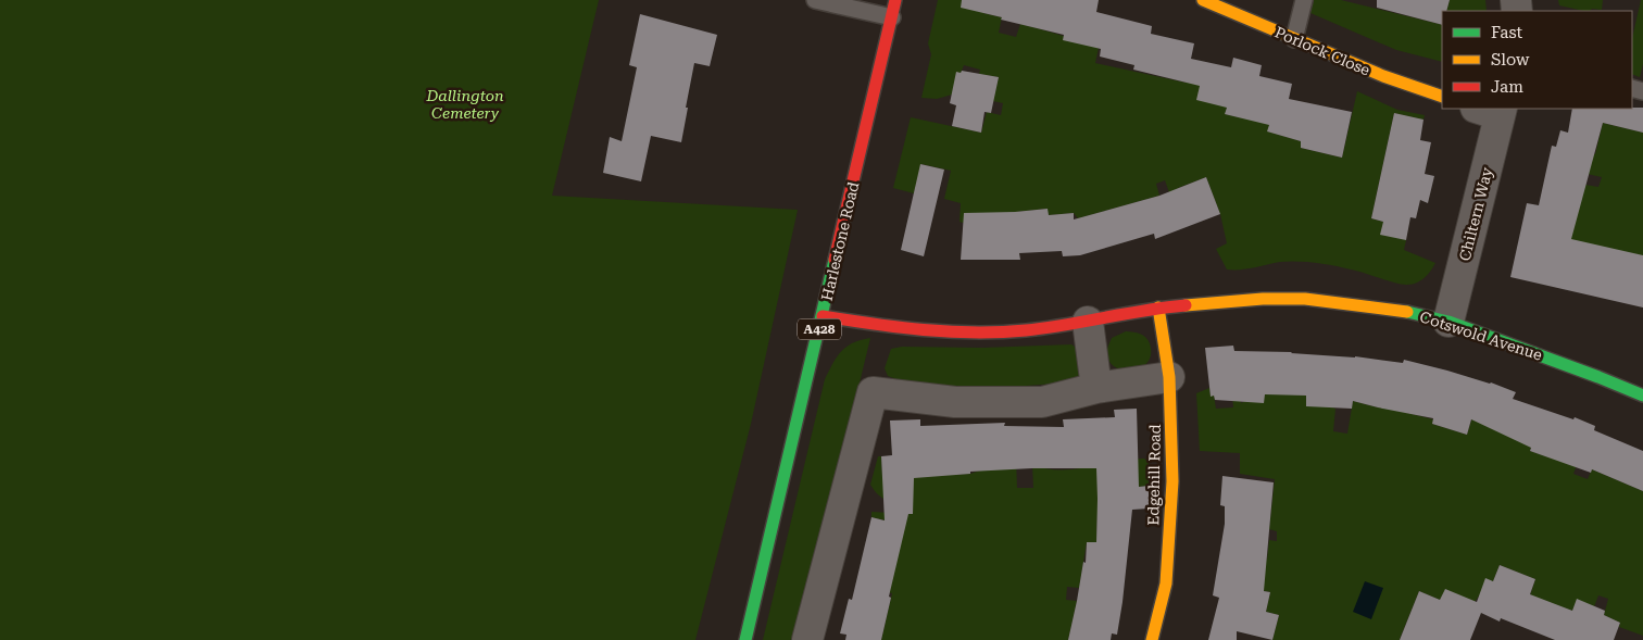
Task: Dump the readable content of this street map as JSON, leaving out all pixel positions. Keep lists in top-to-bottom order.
{
  "streets": {
    "street": [
      "Porlock Close",
      "Chiltern Way",
      "Harlestone Road",
      "A428",
      "Cotswold Avenue",
      "Edgehill Road"
    ]
  },
  "crossings": [
    ["Chiltern Way", "Cotswold Avenue"],
    ["Harlestone Road", "Cotswold Avenue"],
    ["Cotswold Avenue", "Edgehill Road"]
  ],
  "parks": ["Dallington Cemetery"],
  "legend": ["Fast", "Slow", "Jam"]
}
